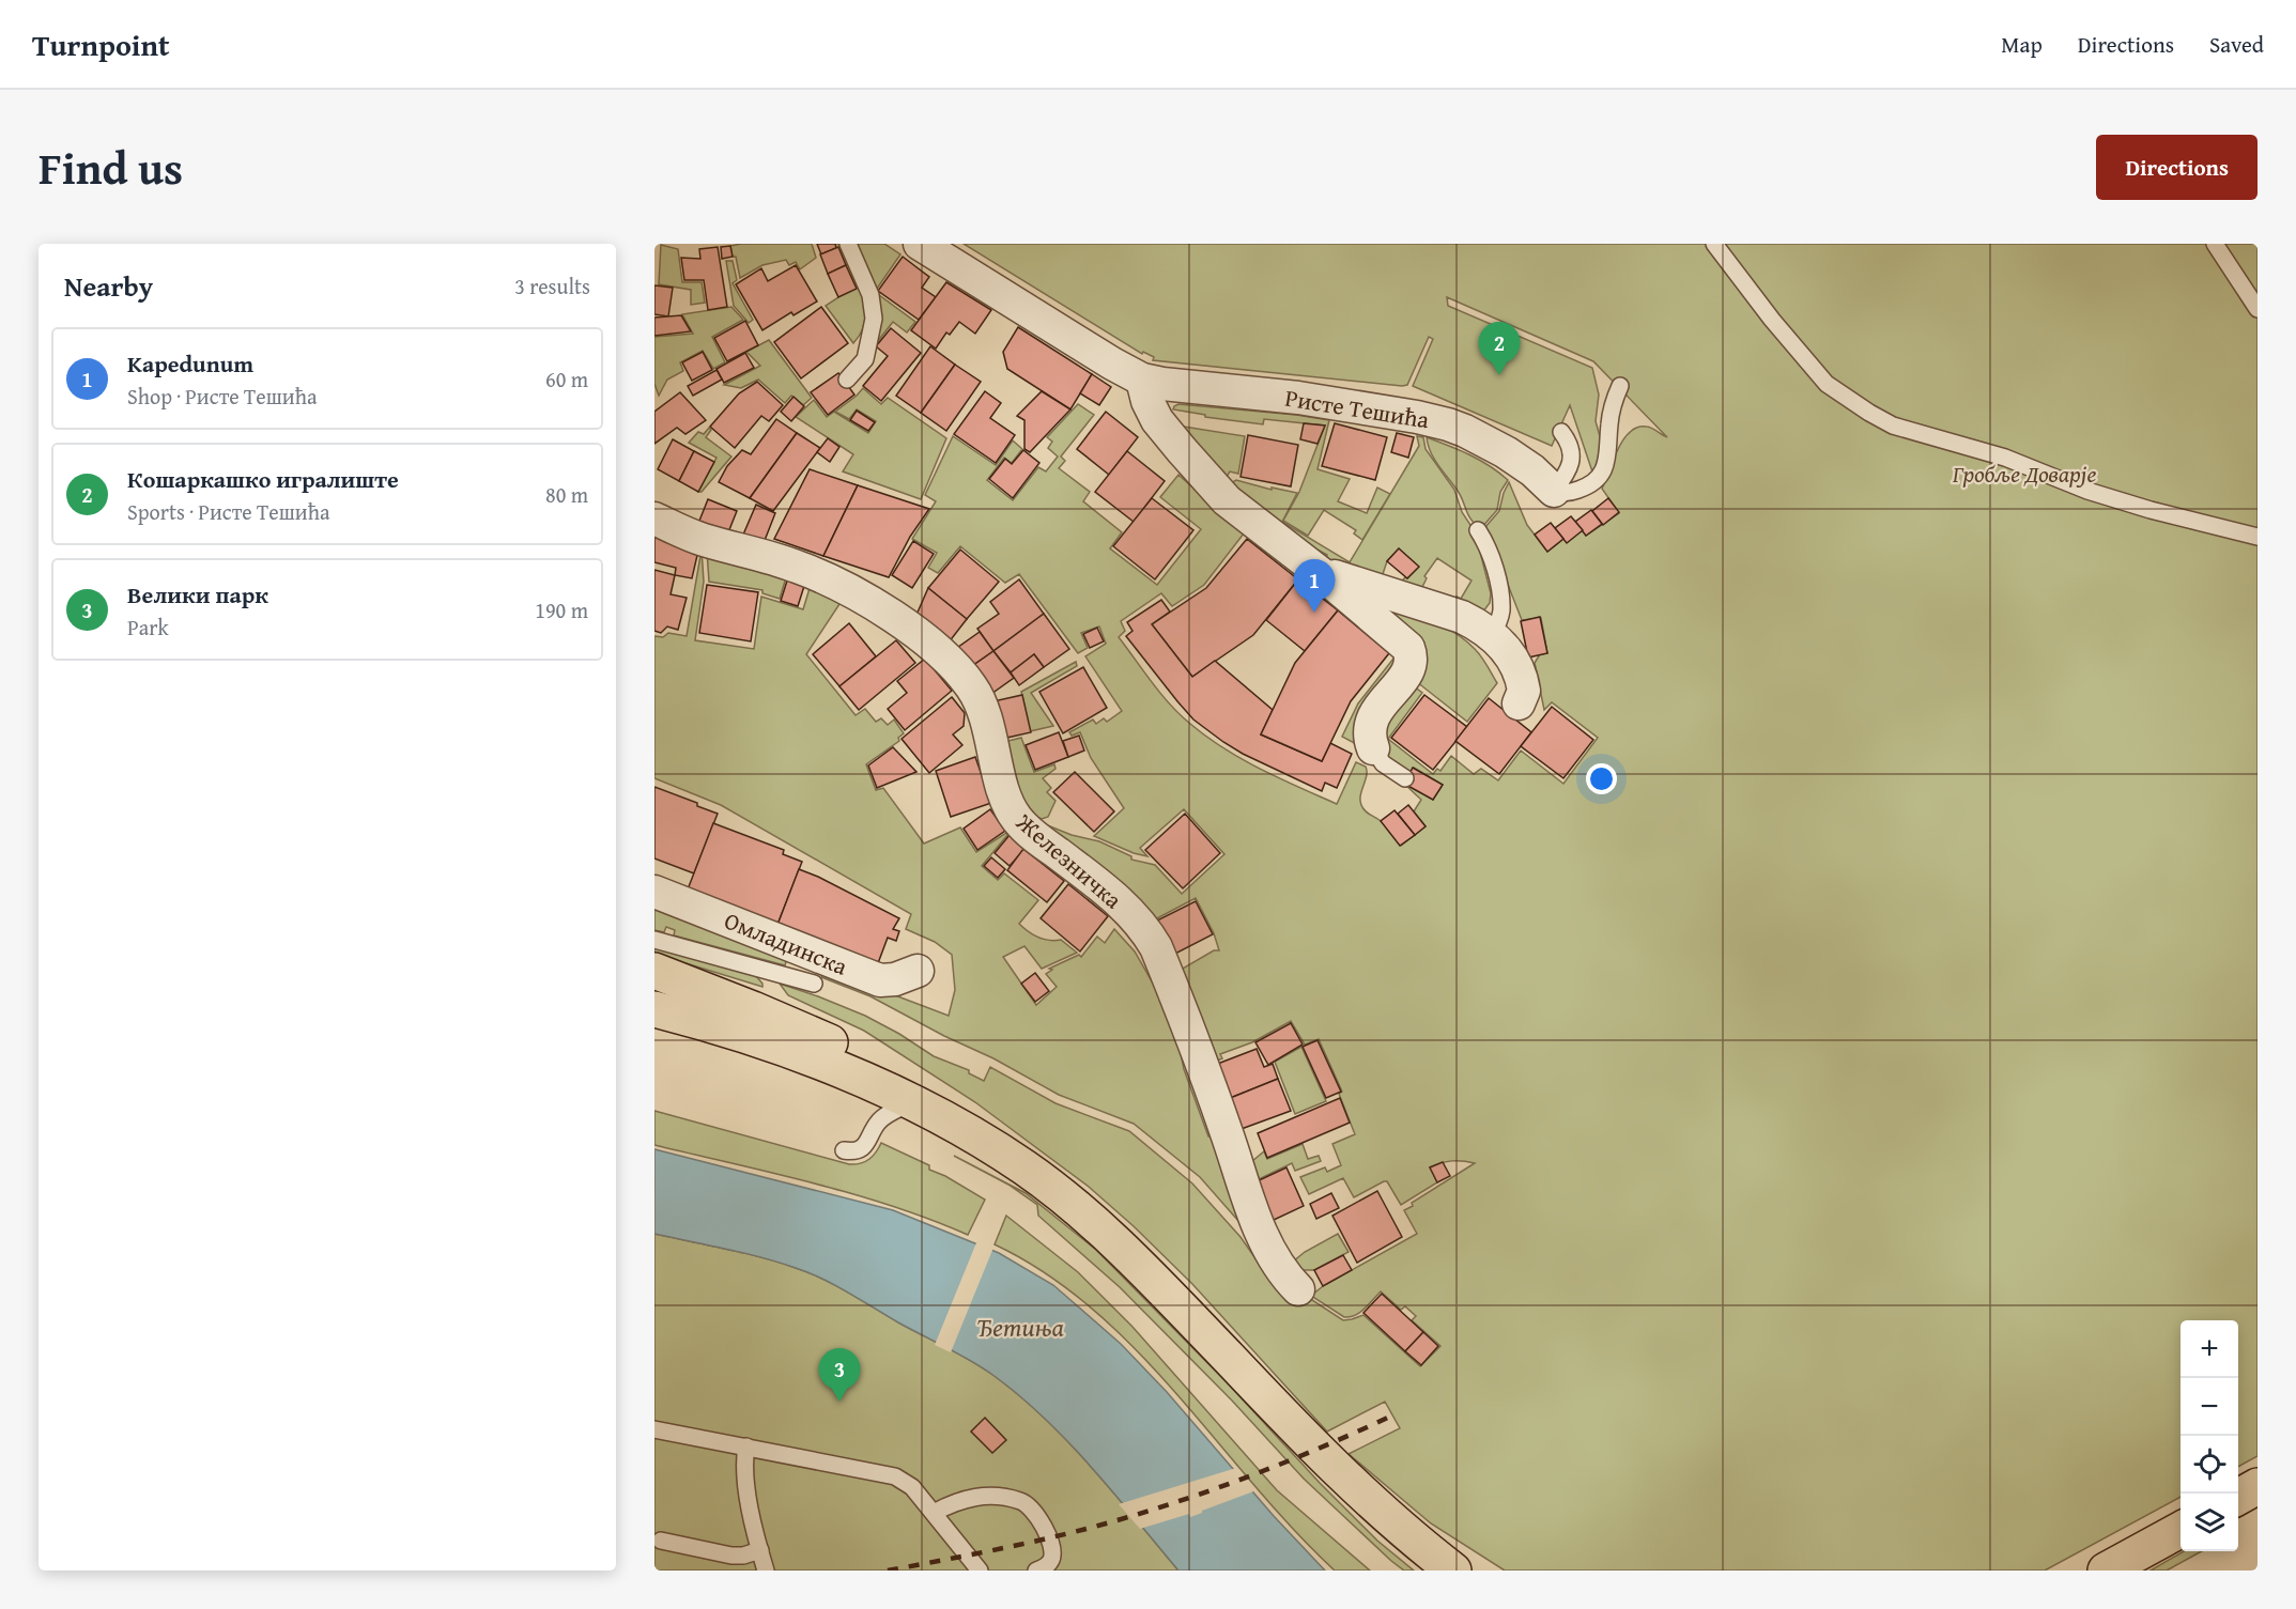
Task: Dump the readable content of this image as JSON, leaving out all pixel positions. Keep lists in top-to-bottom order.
{
  "streets": {
    "street": ["Ристе Тешића", "Железничка", "Омладинска"]
  },
  "water": ["Ђетиња"],
  "parks": ["Гробље Доварје"],
  "page": {
    "header": "Turnpoint",
    "nav": ["Map", "Directions", "Saved"],
    "title": "Find us",
    "buttons": "Directions",
    "heading": ["Nearby", "3 results"],
    "pins": ["2", "1", "3"],
    "list": [
      {
        "mark": "1",
        "name": "Kapedunum",
        "note": "Shop · Ристе Тешића",
        "value": "60 m"
      },
      {
        "mark": "2",
        "name": "Кошаркашко игралиште",
        "note": "Sports · Ристе Тешића",
        "value": "80 m"
      },
      {
        "mark": "3",
        "name": "Велики парк",
        "note": "Park",
        "value": "190 m"
      }
    ],
    "map_buttons": ["+", "−"]
  }
}
